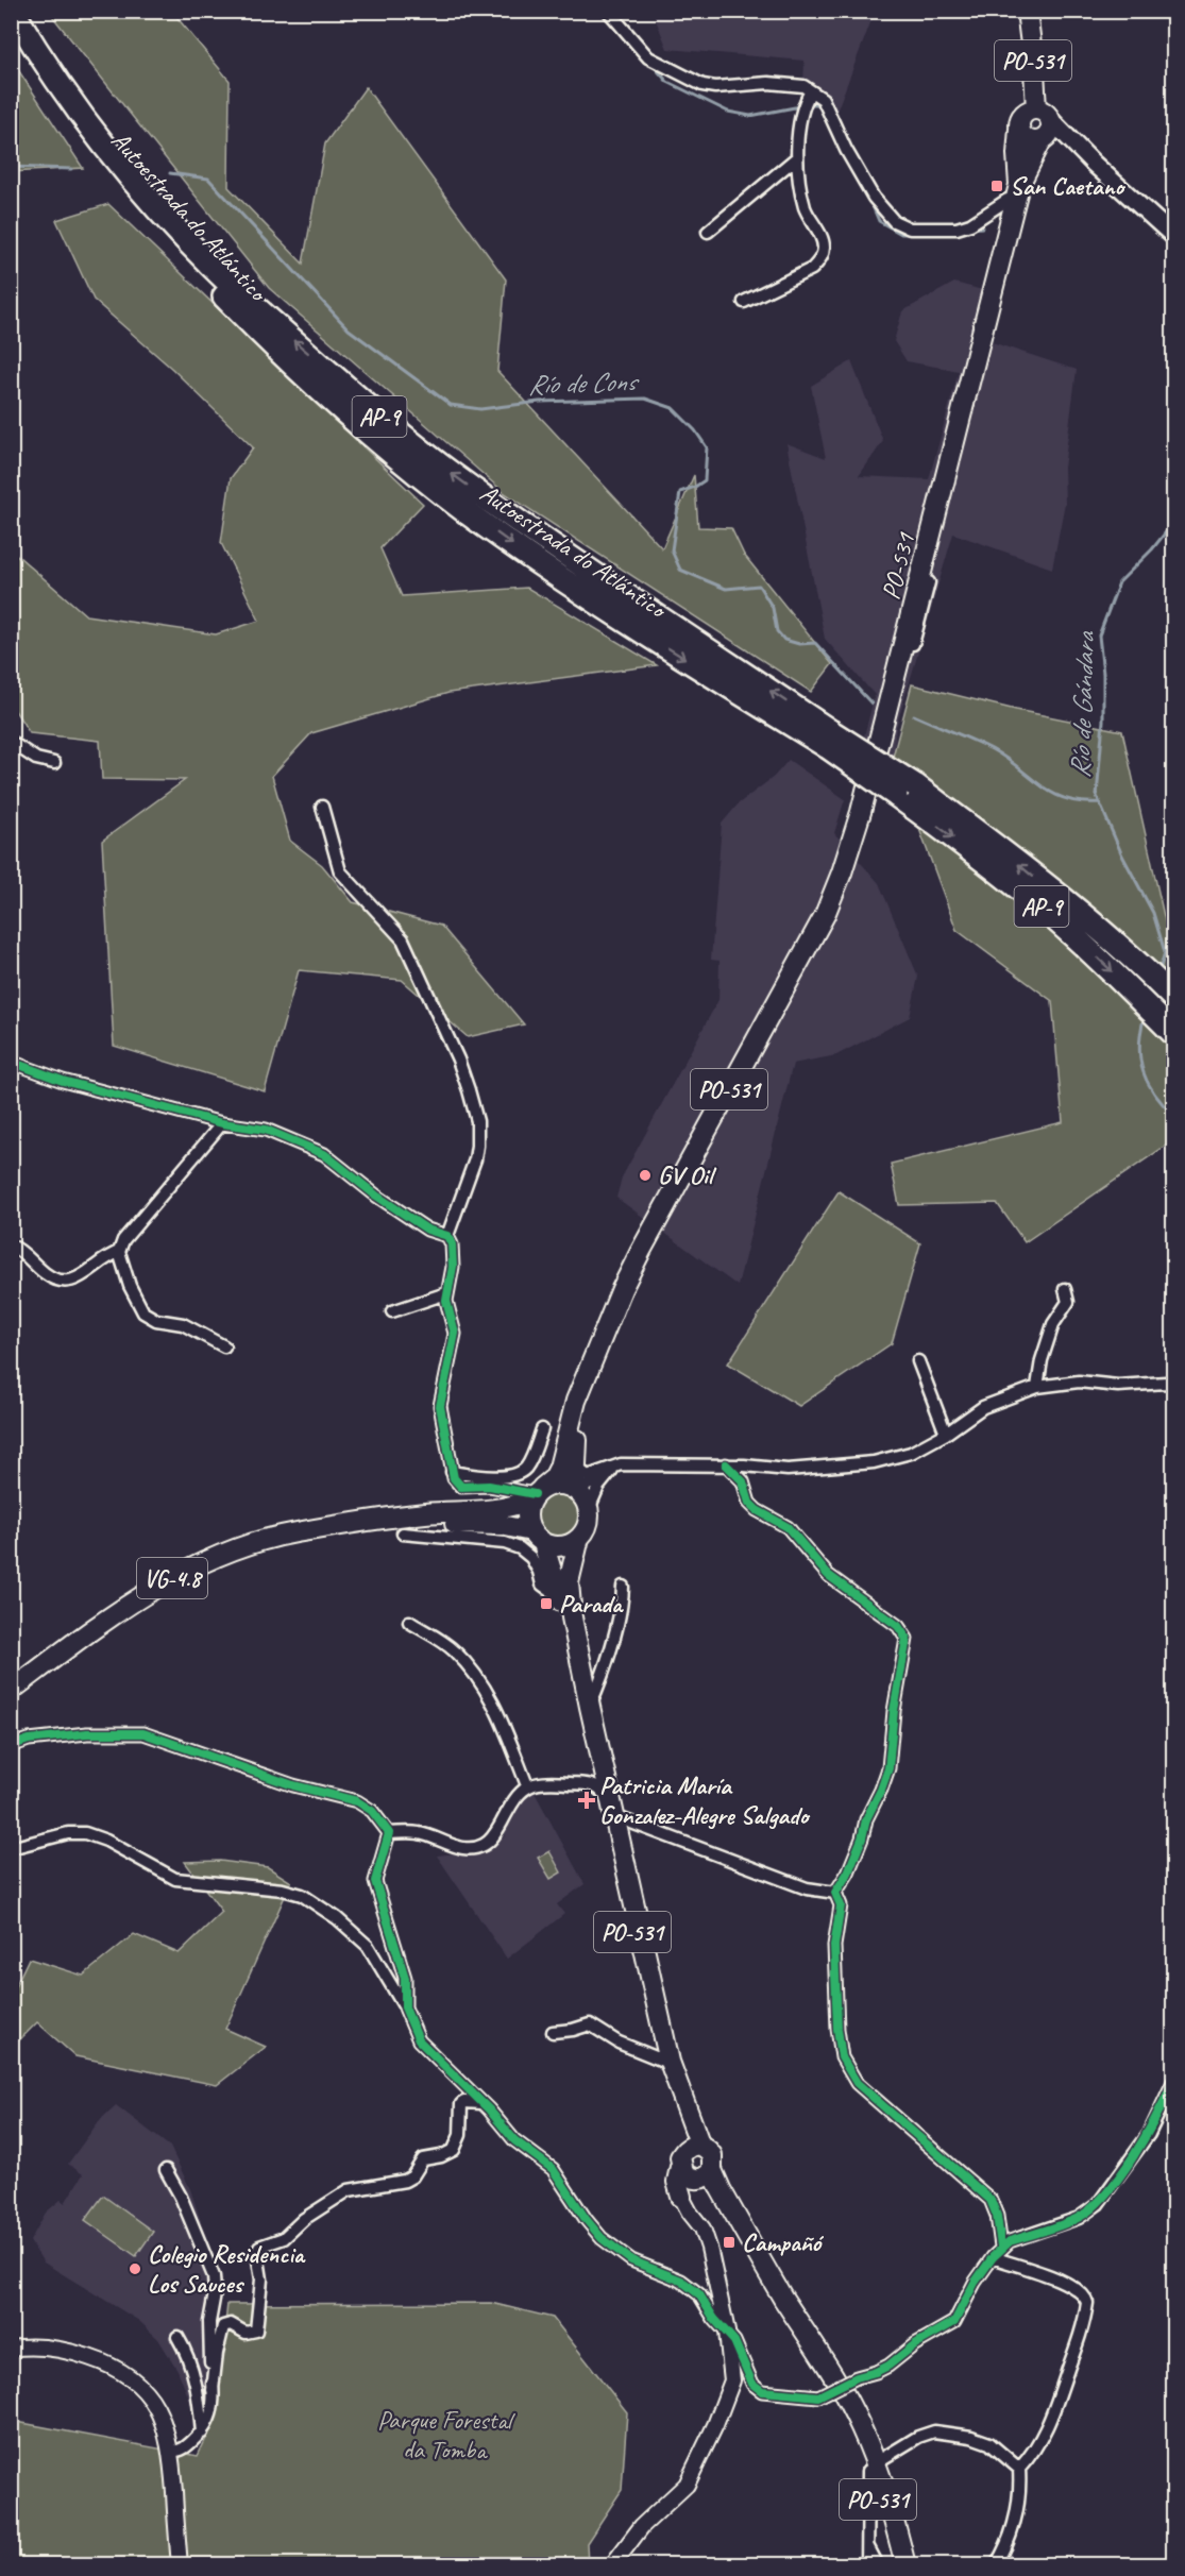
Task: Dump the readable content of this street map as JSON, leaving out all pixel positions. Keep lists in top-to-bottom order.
{
  "streets": {
    "highway": ["Autoestrada do Atlántico", "AP-9"],
    "main road": ["PO-531", "VG-4.8"]
  },
  "crossings": [
    ["PO-531", "VG-4.8"]
  ],
  "water": ["Río de Cons", "Río de Gándara"],
  "parks": ["Parque Forestal da Tomba"],
  "places": {
    "transit": ["San Caetano", "Parada", "Campañó"],
    "other": ["GV Oil", "Colegio Residencia Los Sauces"],
    "health": ["Patricia María Gonzalez-Alegre Salgado"]
  }
}
